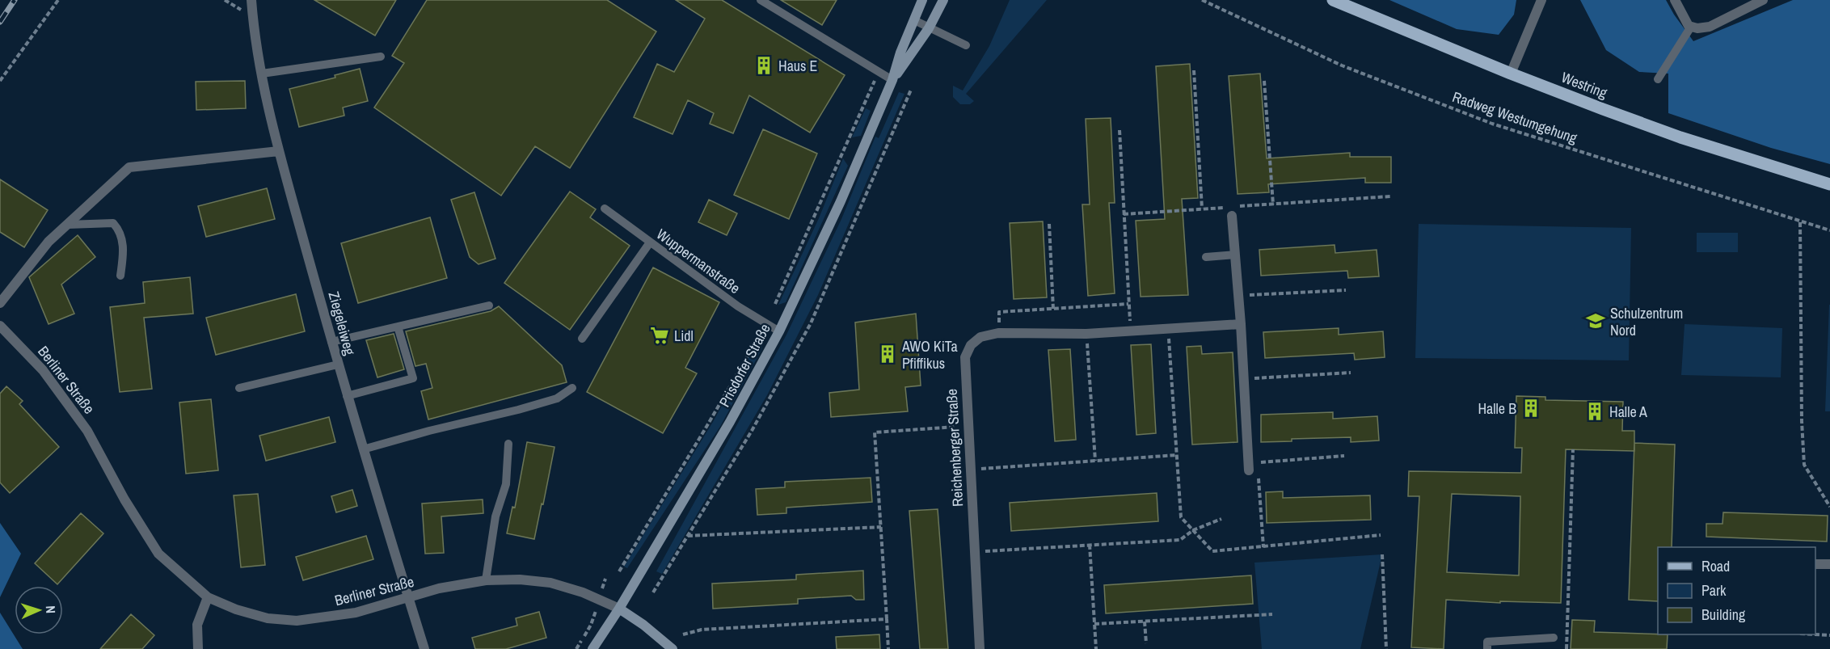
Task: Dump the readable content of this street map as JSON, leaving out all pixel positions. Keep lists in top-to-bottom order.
{
  "streets": {
    "main road": ["Westring", "Prisdorfer Straße", "Berliner Straße"],
    "street": ["Ziegeleiweg", "Reichenberger Straße"],
    "lane": ["Wuppermanstraße"],
    "path": ["Radweg Westumgehung"]
  },
  "crossings": [
    ["Wuppermanstraße", "Prisdorfer Straße"],
    ["Ziegeleiweg", "Berliner Straße"],
    ["Prisdorfer Straße", "Berliner Straße"]
  ],
  "places": {
    "building": [
      "Haus E",
      "AWO KiTa Pfiffikus",
      "Halle B",
      "Halle A"
    ],
    "school or university": ["Schulzentrum Nord"],
    "supermarket": ["Lidl"]
  },
  "legend": ["Road", "Park", "Building"],
  "north": "right"
}
